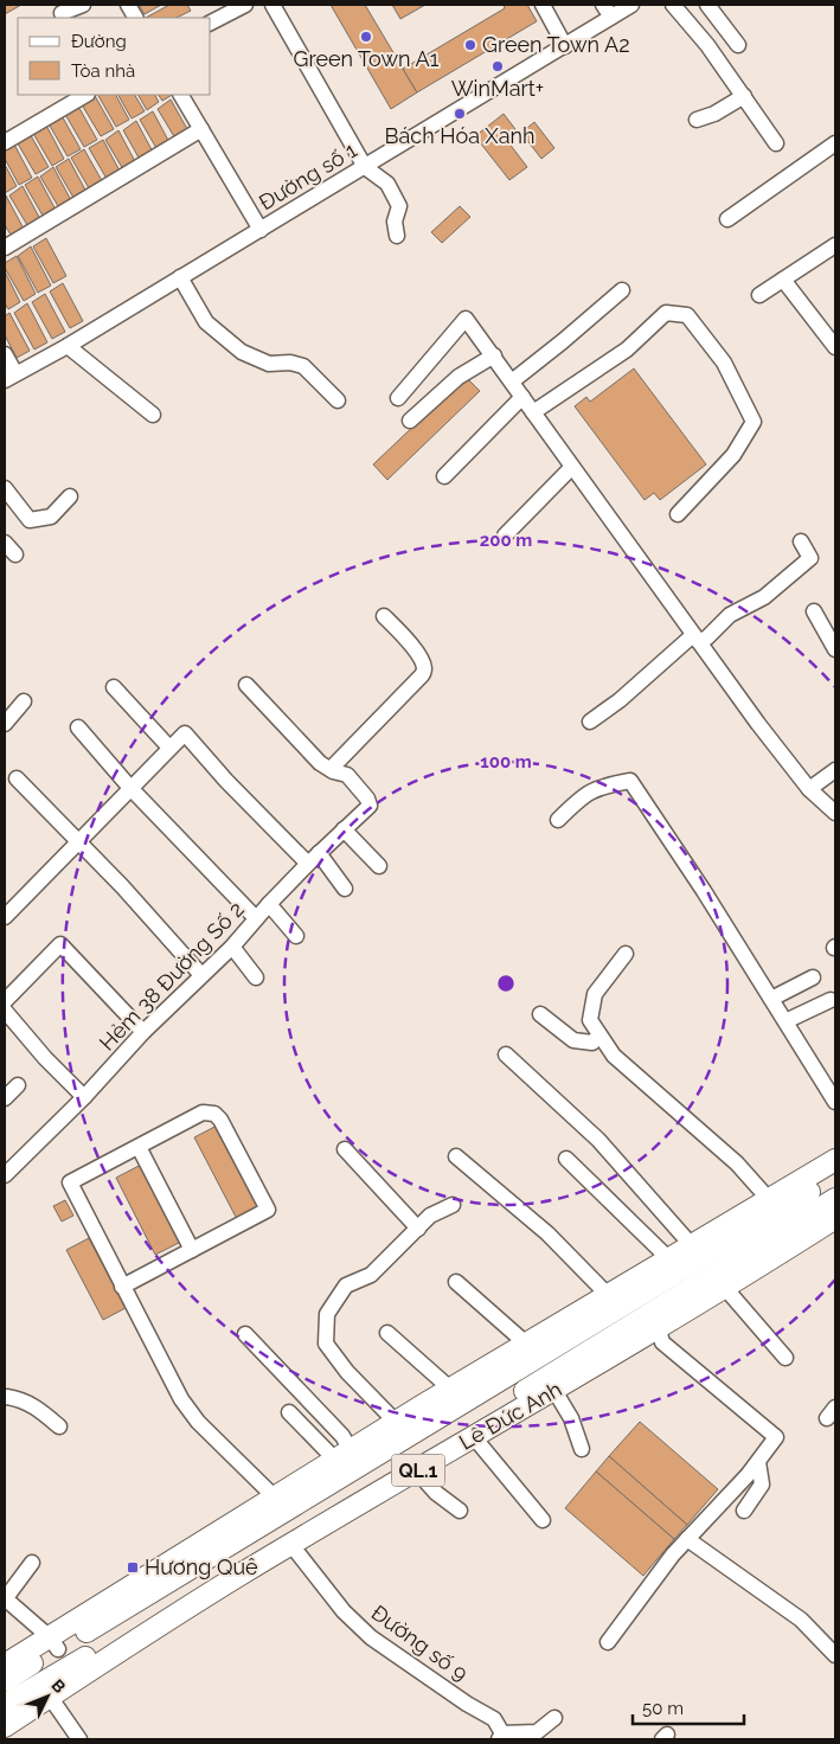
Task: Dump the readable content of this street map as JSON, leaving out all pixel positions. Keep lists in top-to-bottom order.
{
  "streets": {
    "highway": ["Lê Đức Anh", "QL.1"],
    "street": ["Đường số 1", "Hẻm 38 Đường Số 2", "Đường số 9"]
  },
  "crossings": [
    ["Lê Đức Anh", "Đường số 9"]
  ],
  "places": {
    "other": [
      "Green Town A1",
      "Green Town A2",
      "WinMart+",
      "Bách Hóa Xanh"
    ],
    "transit": ["Hương Quê"]
  },
  "legend": ["Đường", "Tòa nhà"],
  "scale_bar": "50 m",
  "north": "top right",
  "rings": ["200 m", "100 m"]
}
